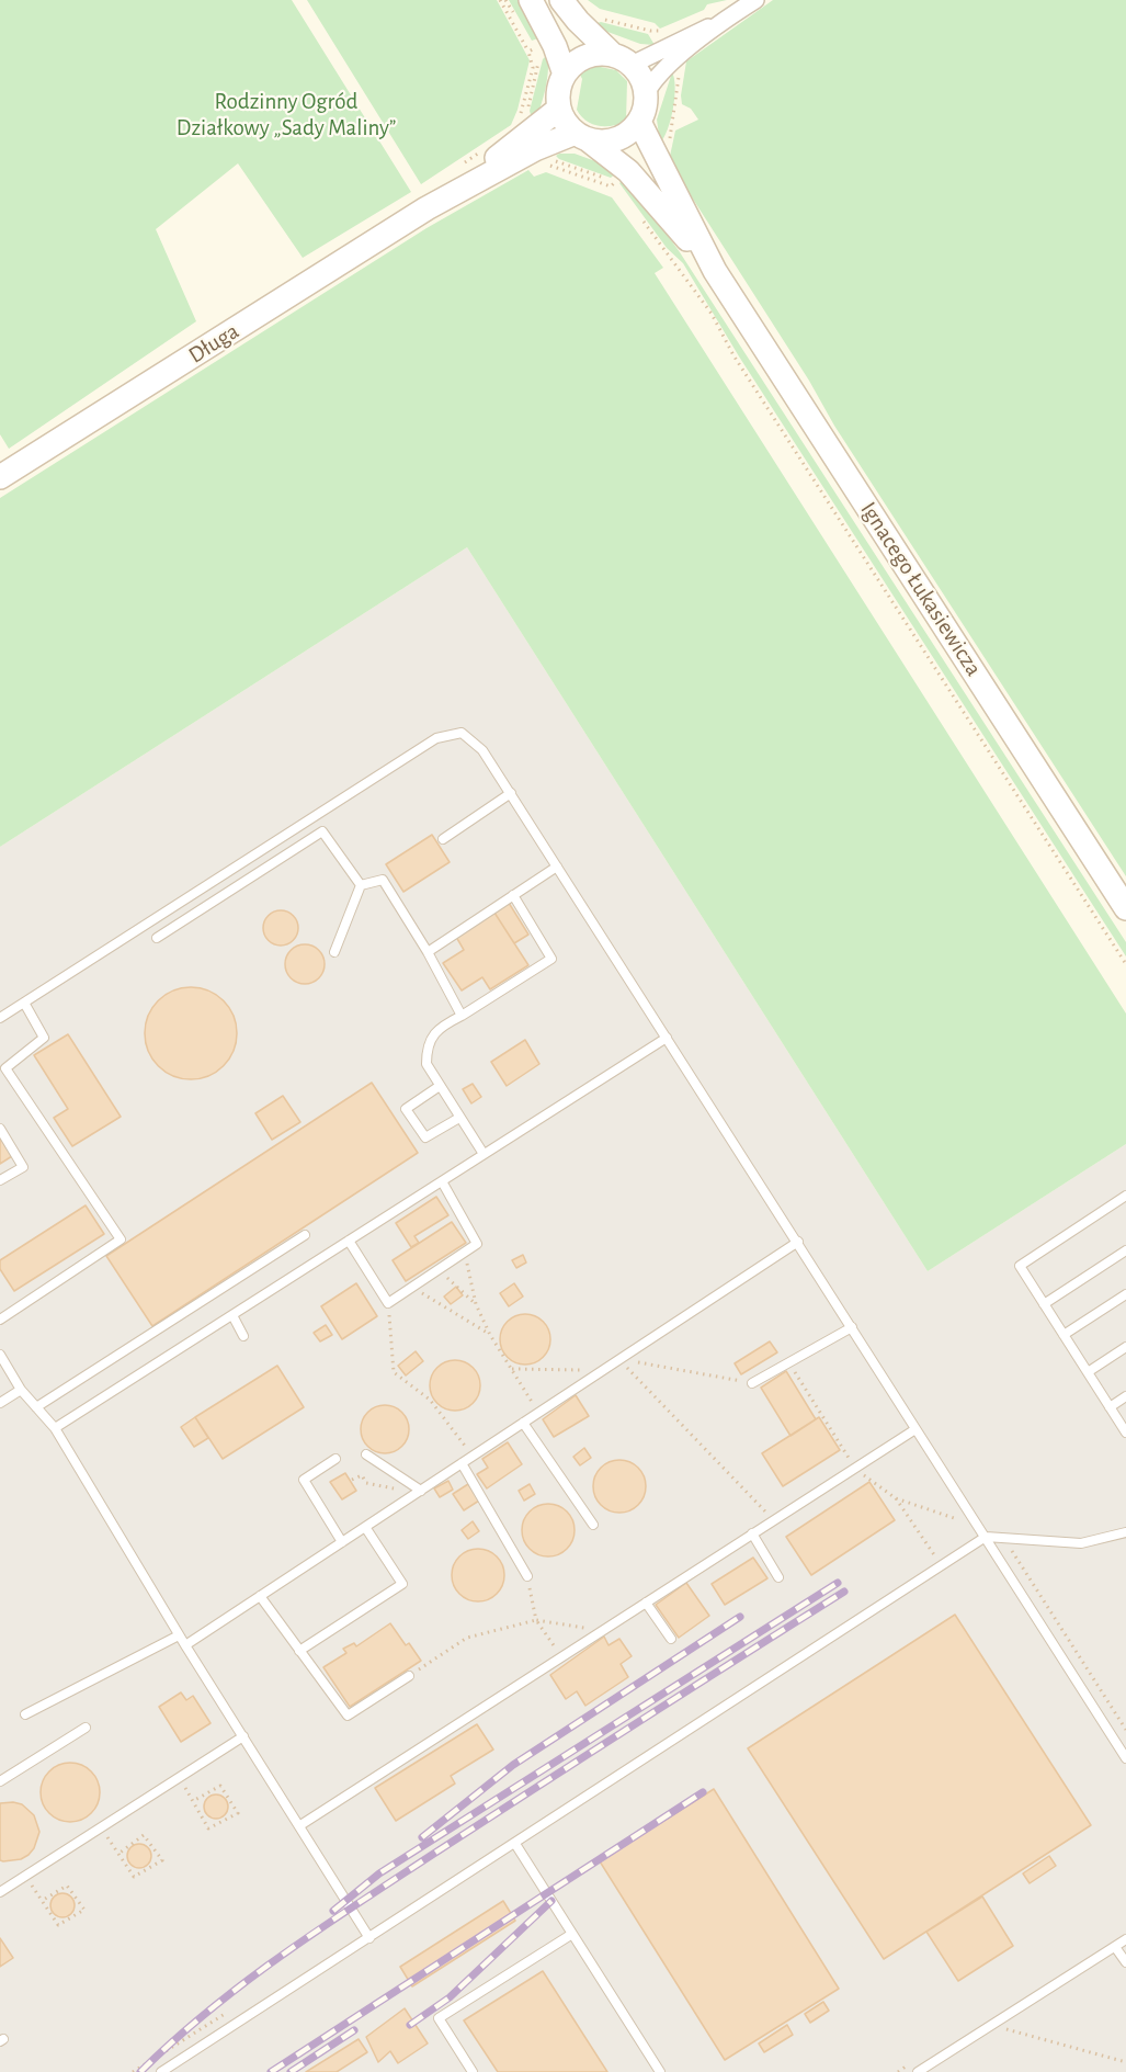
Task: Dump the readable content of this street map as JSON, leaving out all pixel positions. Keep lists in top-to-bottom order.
{
  "streets": {
    "main road": ["Długa", "Ignacego Łukasiewicza"]
  },
  "crossings": [
    ["Długa", "Ignacego Łukasiewicza"]
  ],
  "parks": ["Rodzinny Ogród Działkowy „Sady Maliny”"]
}
